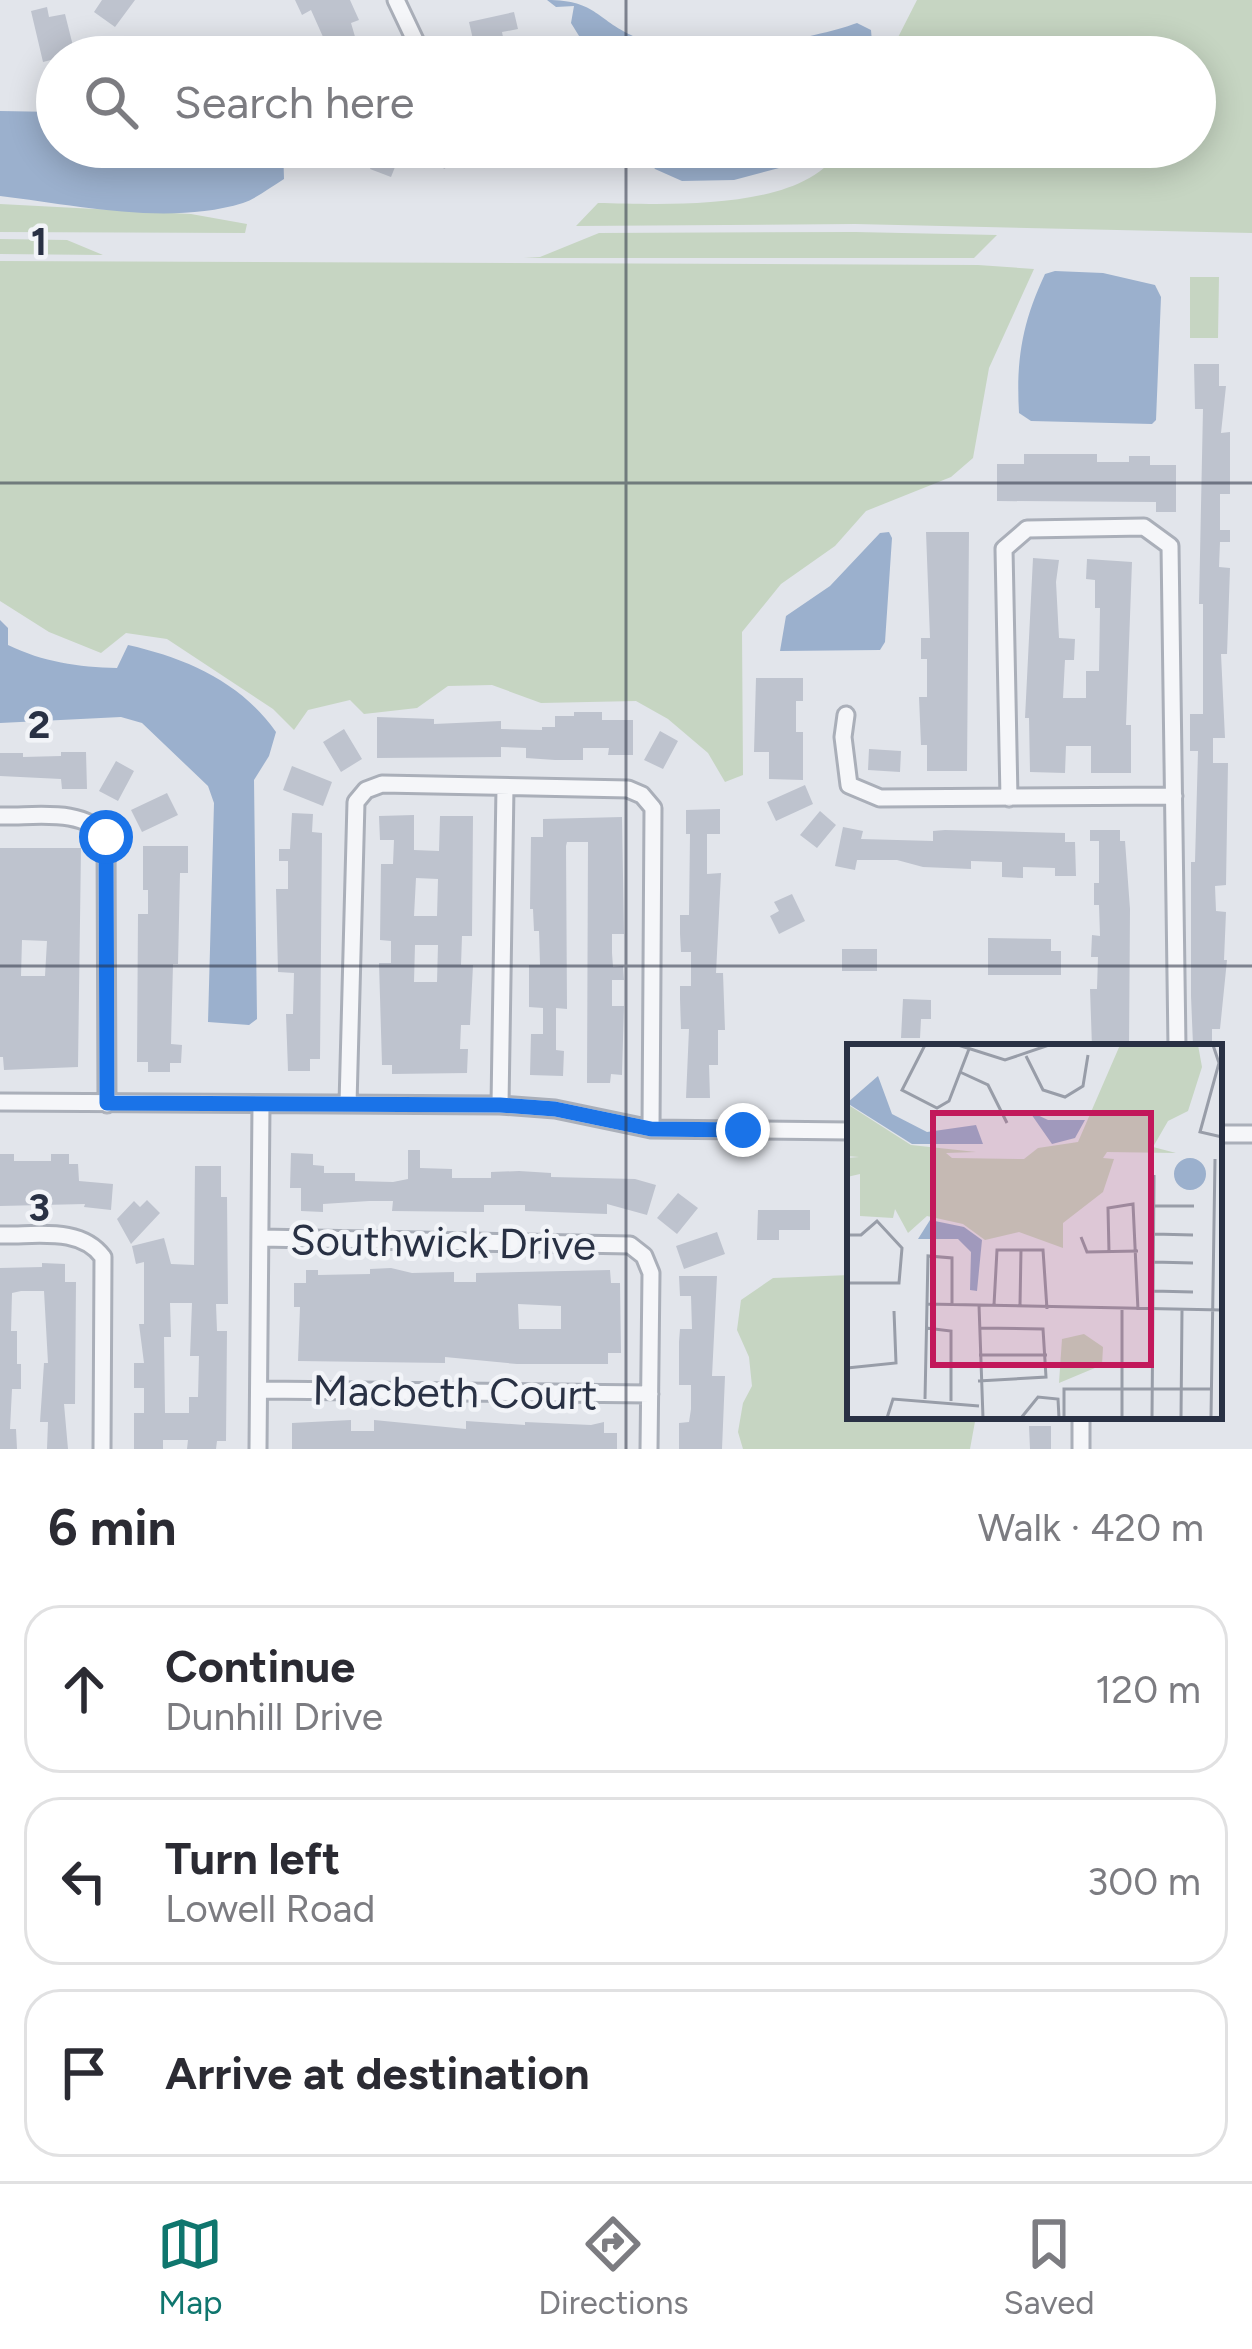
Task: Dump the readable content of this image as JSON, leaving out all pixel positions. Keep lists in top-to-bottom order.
{
  "streets": {
    "street": ["Southwick Drive", "Macbeth Court"]
  },
  "crossings": [
    ["Southwick Drive", "Macbeth Court"]
  ],
  "page": {
    "search": "Search here",
    "heading": ["6 min", "Walk · 420 m"],
    "list": [
      ["Continue", "Dunhill Drive", "120 m"],
      ["Turn left", "Lowell Road", "300 m"],
      "Arrive at destination"
    ],
    "nav": ["Map", "Directions", "Saved"]
  },
  "grid": {
    "rows": ["1", "2", "3"]
  }
}
